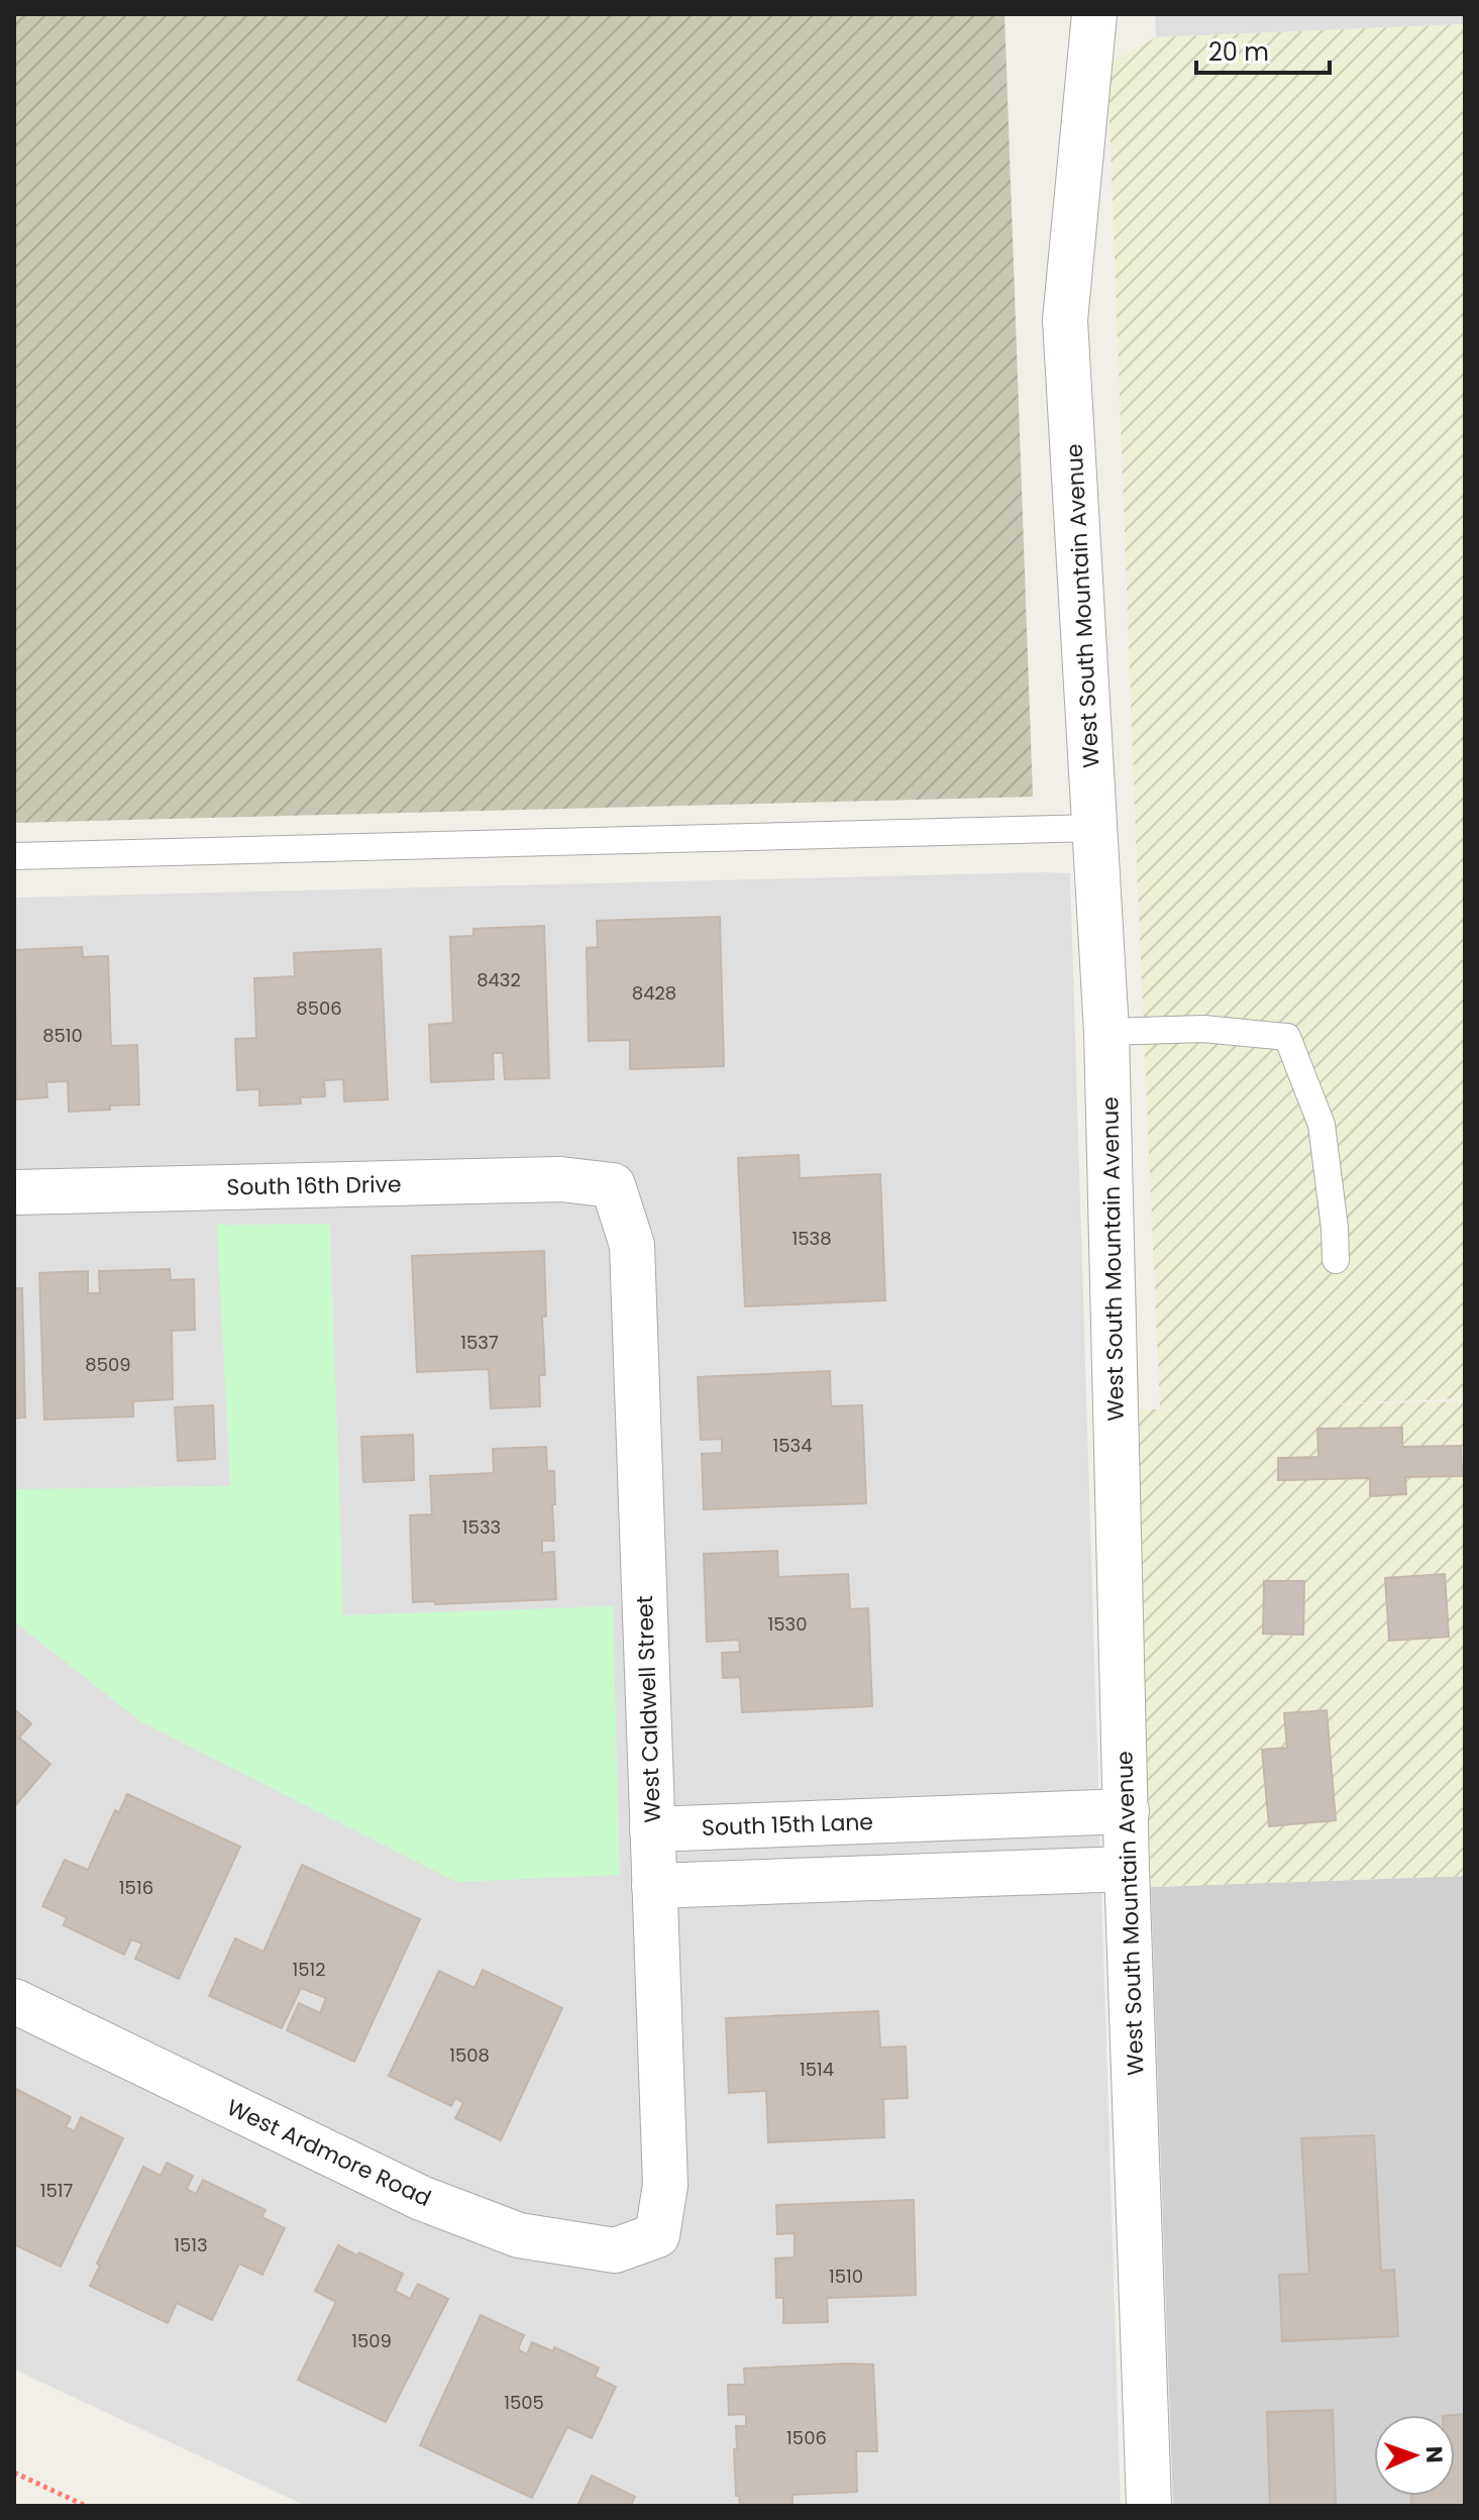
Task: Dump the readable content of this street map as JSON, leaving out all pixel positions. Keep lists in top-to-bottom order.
{
  "streets": {
    "street": [
      "West South Mountain Avenue",
      "South 16th Drive",
      "West Caldwell Street",
      "South 15th Lane",
      "West Ardmore Road"
    ]
  },
  "crossings": [
    ["West South Mountain Avenue", "South 15th Lane"],
    ["South 16th Drive", "West Caldwell Street"],
    ["West Caldwell Street", "South 15th Lane"],
    ["West Caldwell Street", "West Ardmore Road"]
  ],
  "house_numbers": [
    "8432",
    "8428",
    "8506",
    "8510",
    "1538",
    "1537",
    "8509",
    "1534",
    "1533",
    "1530",
    "1516",
    "1512",
    "1508",
    "1514",
    "1517",
    "1513",
    "1510",
    "1509",
    "1505",
    "1506"
  ],
  "scale_bar": "20 m",
  "north": "right"
}
